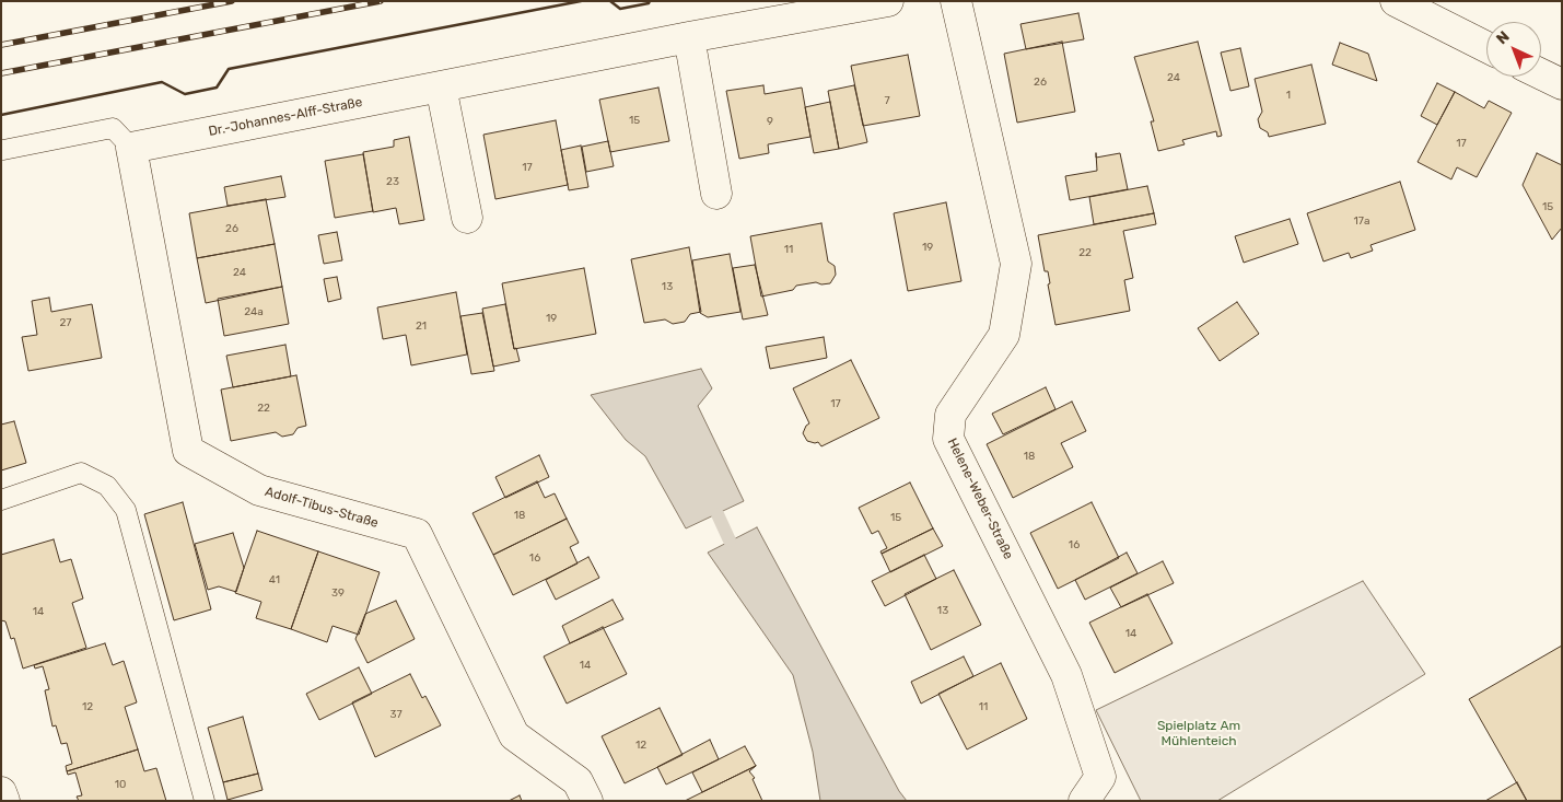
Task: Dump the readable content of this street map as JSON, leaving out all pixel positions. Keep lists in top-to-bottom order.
{
  "streets": {
    "street": ["Dr.-Johannes-Alff-Straße", "Helene-Weber-Straße", "Adolf-Tibus-Straße"]
  },
  "crossings": [
    ["Dr.-Johannes-Alff-Straße", "Adolf-Tibus-Straße"]
  ],
  "parks": ["Spielplatz Am Mühlenteich"],
  "house_numbers": [
    "24",
    "26",
    "1",
    "7",
    "15",
    "9",
    "17",
    "17",
    "23",
    "15",
    "17a",
    "26",
    "19",
    "11",
    "22",
    "24",
    "13",
    "24a",
    "19",
    "27",
    "21",
    "17",
    "22",
    "18",
    "18",
    "15",
    "16",
    "16",
    "41",
    "39",
    "13",
    "14",
    "14",
    "14",
    "12",
    "11",
    "37",
    "12",
    "10"
  ],
  "north": "top left"
}
